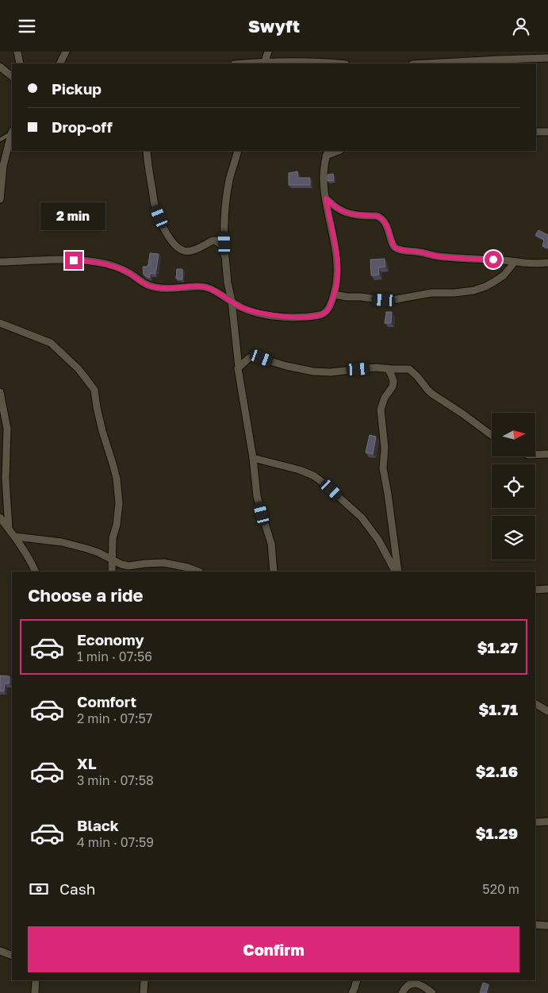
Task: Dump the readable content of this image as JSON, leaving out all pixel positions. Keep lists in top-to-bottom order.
{
  "north": "right",
  "page": {
    "header": "Swyft",
    "banner": ["Pickup", "Drop-off"],
    "bubble": "2 min",
    "heading": "Choose a ride",
    "list": [
      {
        "name": "Economy",
        "note": "1 min · 07:56",
        "value": "$1.27"
      },
      {
        "name": "Comfort",
        "note": "2 min · 07:57",
        "value": "$1.71"
      },
      {
        "name": "XL",
        "note": "3 min · 07:58",
        "value": "$2.16"
      },
      {
        "name": "Black",
        "note": "4 min · 07:59",
        "value": "$1.29"
      }
    ],
    "pay": ["Cash", "520 m"],
    "buttons": "Confirm"
  }
}
